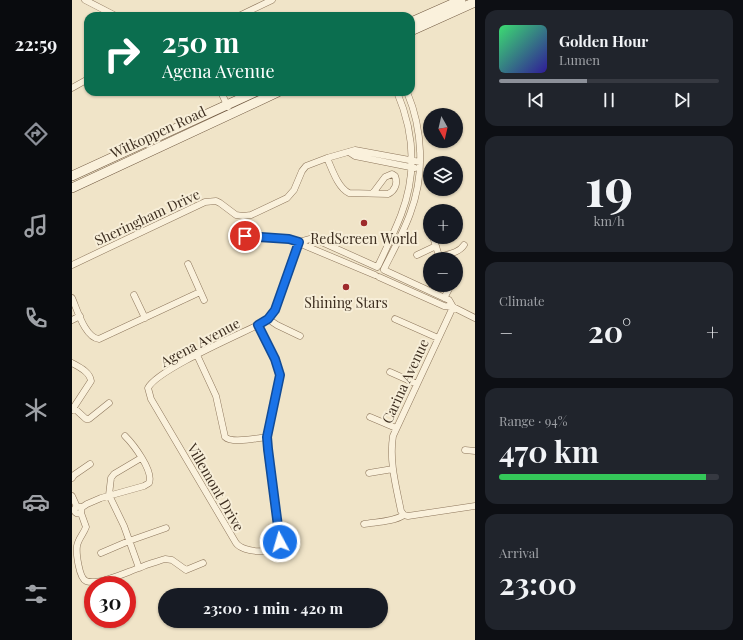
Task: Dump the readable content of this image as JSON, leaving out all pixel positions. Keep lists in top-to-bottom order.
{
  "streets": {
    "main road": ["Witkoppen Road"],
    "street": [
      "Sheringham Drive",
      "Agena Avenue",
      "Carina Avenue",
      "Villemont Drive"
    ]
  },
  "crossings": [
    ["Agena Avenue", "Villemont Drive"]
  ],
  "places": ["RedScreen World", "Shining Stars"],
  "north": "bottom",
  "page": {
    "tabs": "22:59",
    "turn": ["250 m", "Agena Avenue"],
    "song": ["Golden Hour", "Lumen"],
    "map_buttons": ["+", "−"],
    "tile": [
      ["19", "km/h"],
      "Climate",
      ["Range · 94%", "470 km"],
      ["Arrival", "23:00"]
    ],
    "heat": ["−", "20°", "+"],
    "limit": "30",
    "trip": "23:00 · 1 min · 420 m"
  }
}
